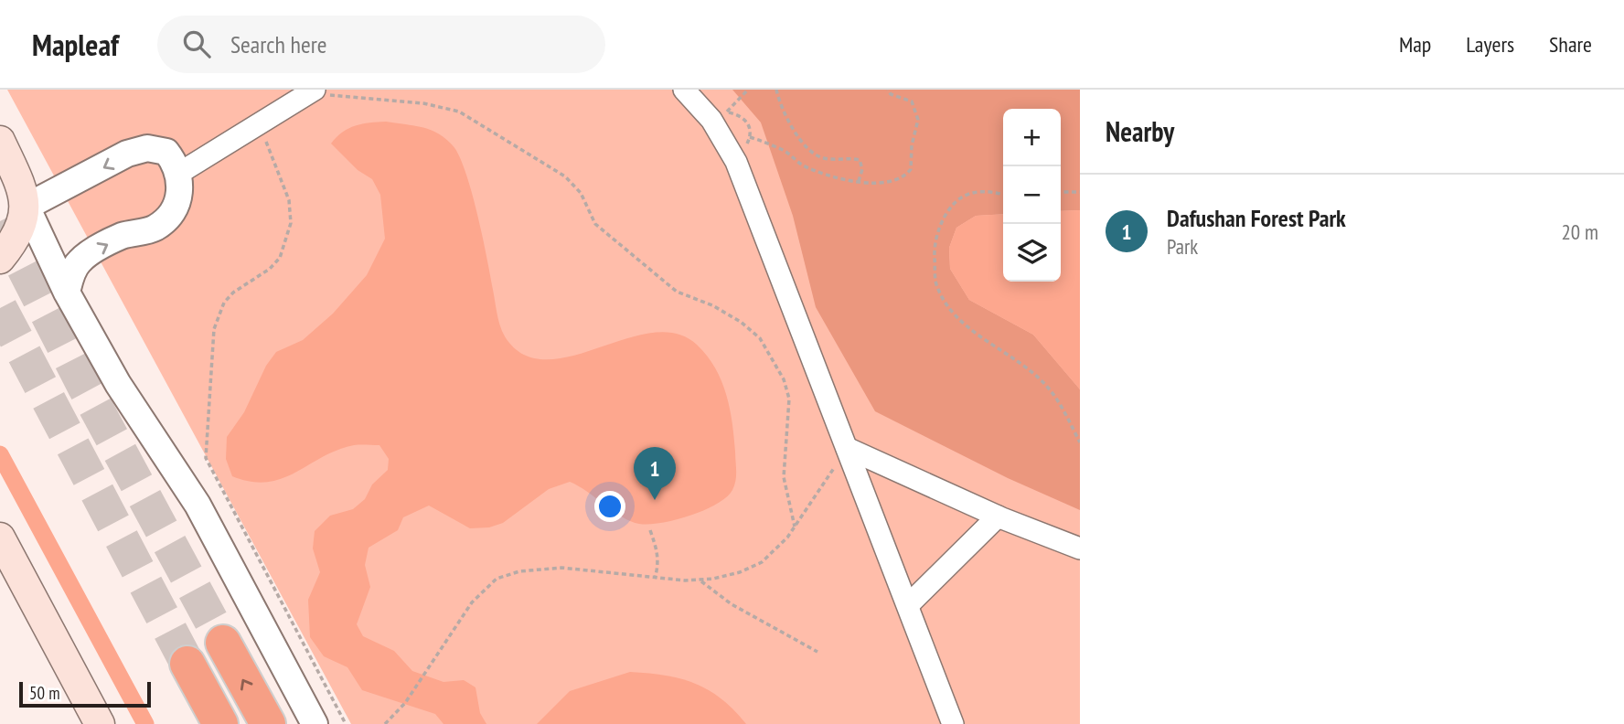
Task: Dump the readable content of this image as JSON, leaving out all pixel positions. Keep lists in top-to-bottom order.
{
  "scale_bar": "50 m",
  "page": {
    "header": "Mapleaf",
    "search": "Search here",
    "nav": ["Map", "Layers", "Share"],
    "heading": "Nearby",
    "map_buttons": ["+", "−"],
    "list": [
      {
        "mark": "1",
        "name": "Dafushan Forest Park",
        "note": "Park",
        "value": "20 m"
      }
    ],
    "pins": "1",
    "scale": "50 m"
  }
}
